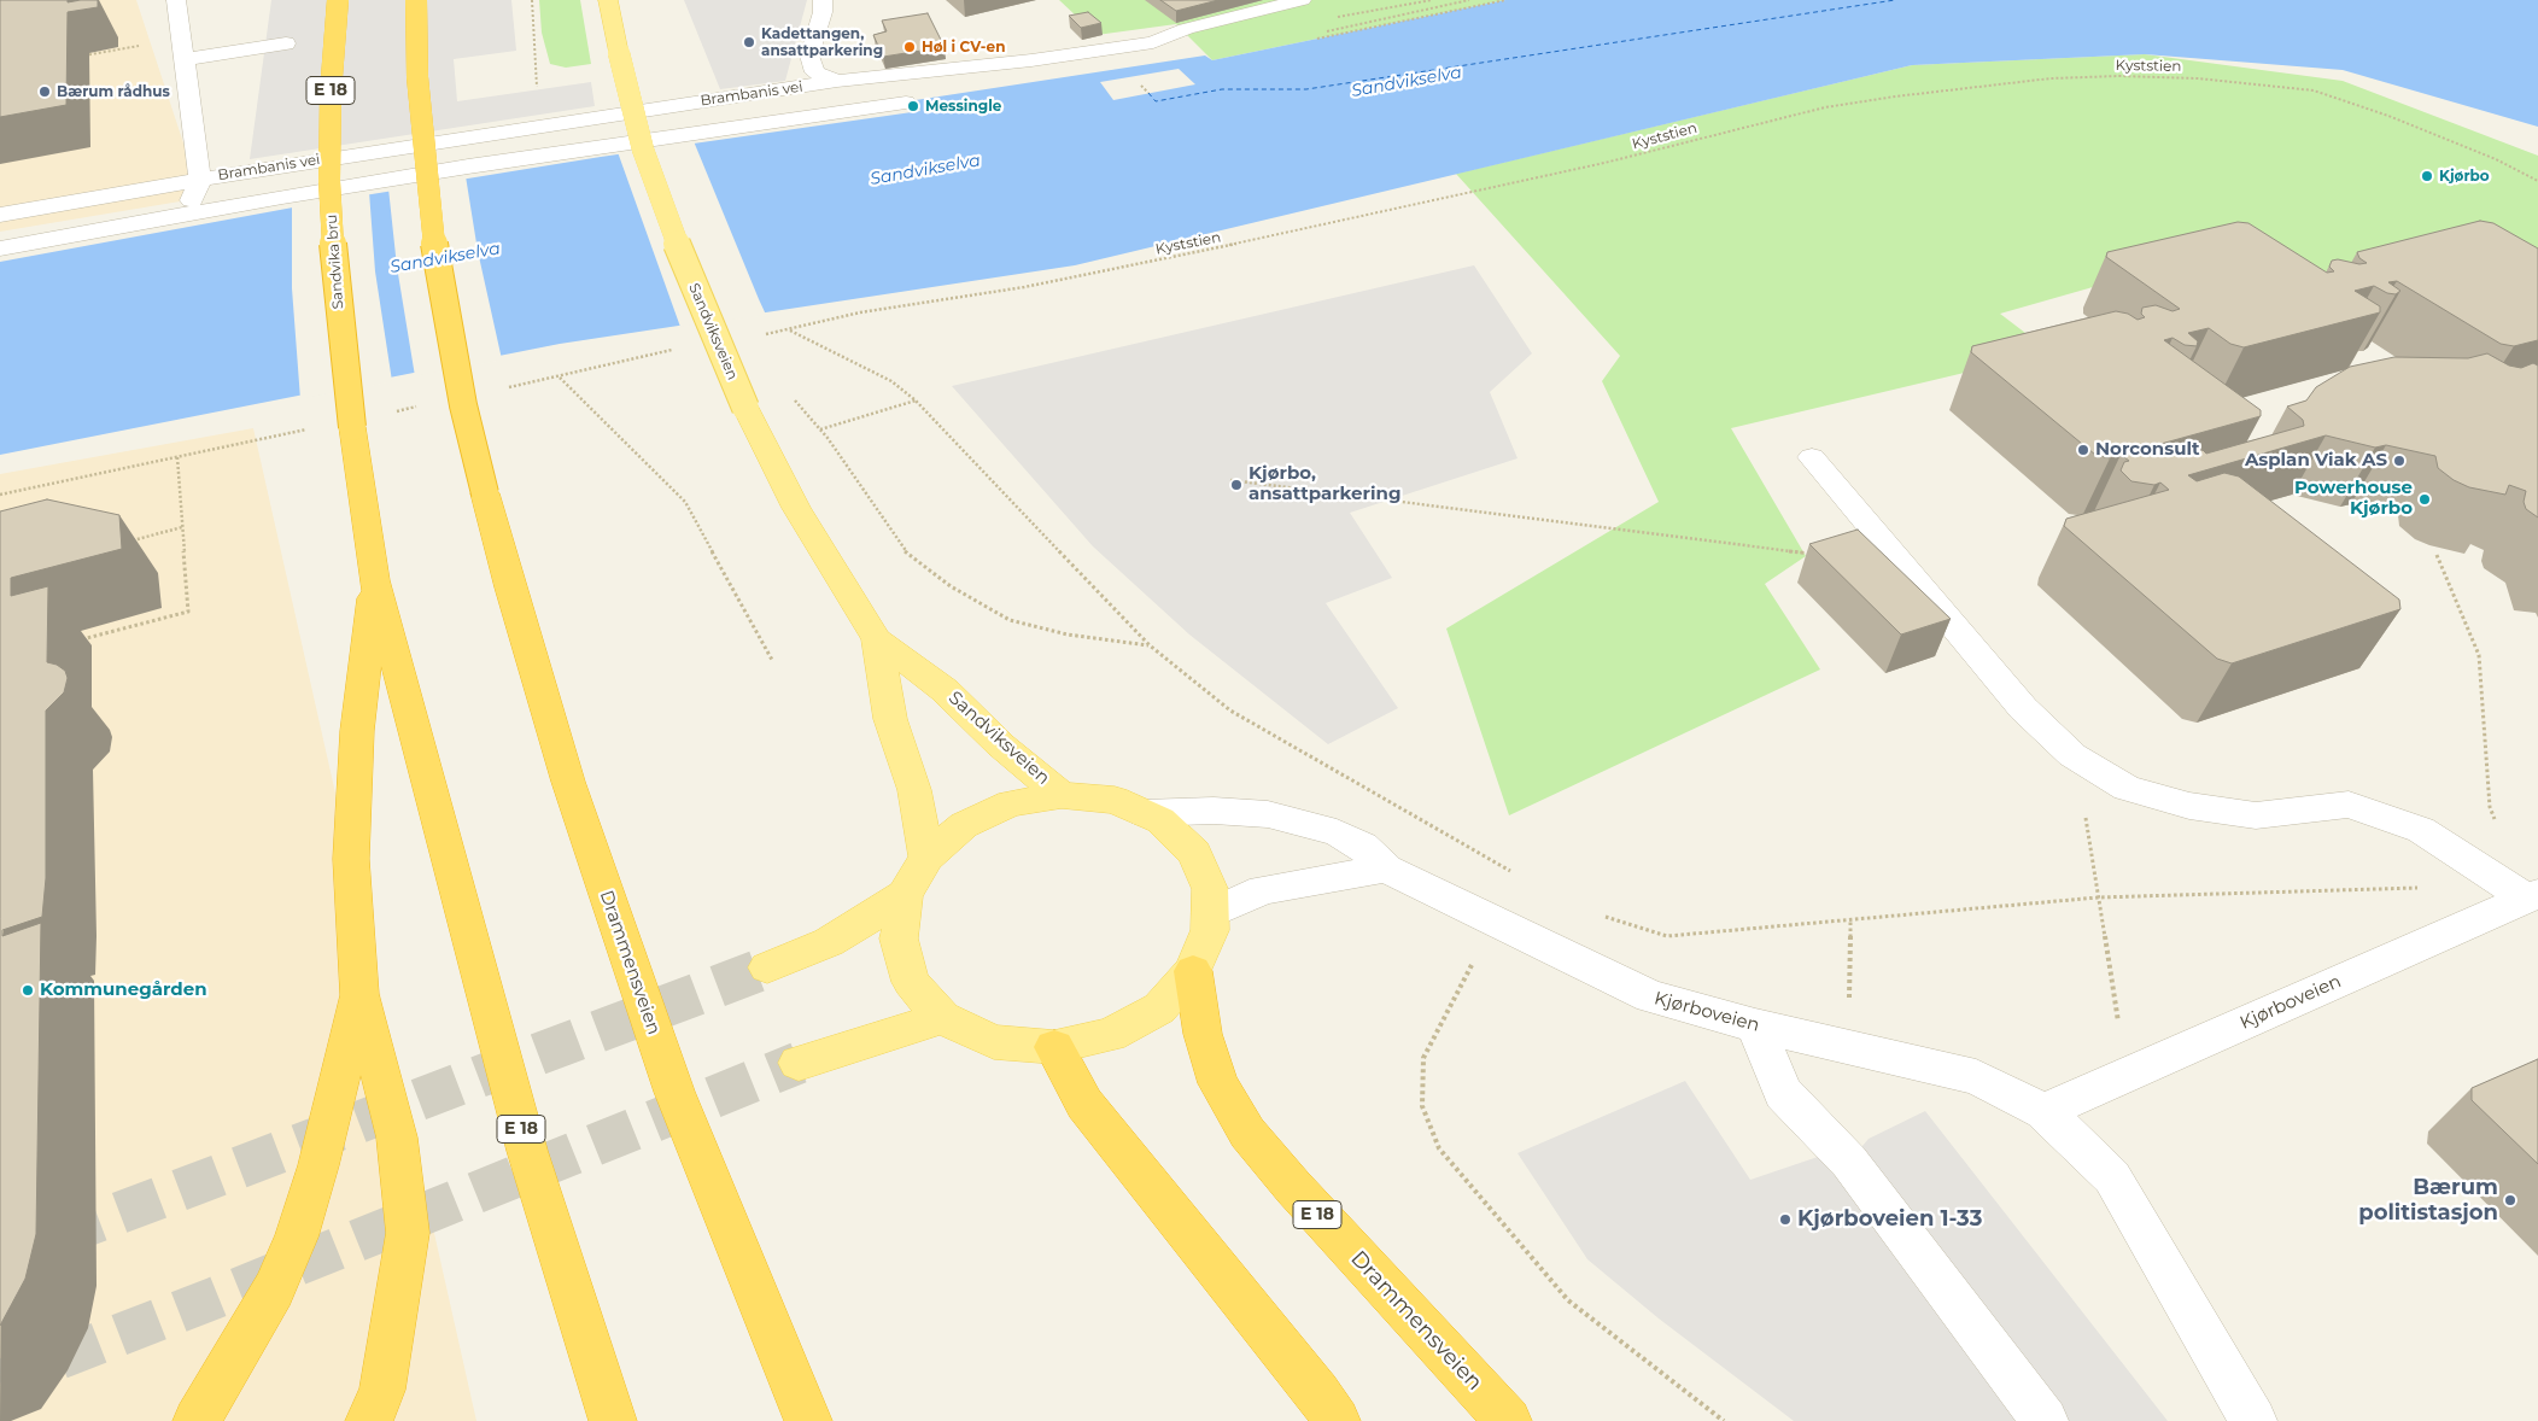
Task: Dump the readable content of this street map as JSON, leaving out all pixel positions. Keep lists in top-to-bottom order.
{
  "streets": {
    "highway": ["E 18", "Sandvika bru", "Drammensveien"],
    "main road": ["Sandviksveien"],
    "street": ["Brambanis vei", "Kjørboveien"],
    "path": ["Kyststien"]
  },
  "crossings": [
    ["E 18", "Sandvika bru"]
  ],
  "water": ["Sandvikselva"],
  "places": [
    "Kadettangen, ansattparkering",
    "Høl i CV-en",
    "Bærum rådhus",
    "Messingle",
    "Kjørbo",
    "Norconsult",
    "Asplan Viak AS",
    "Kjørbo, ansattparkering",
    "Powerhouse Kjørbo",
    "Kommunegården",
    "Bærum politistasjon",
    "Kjørboveien 1-33"
  ]
}
